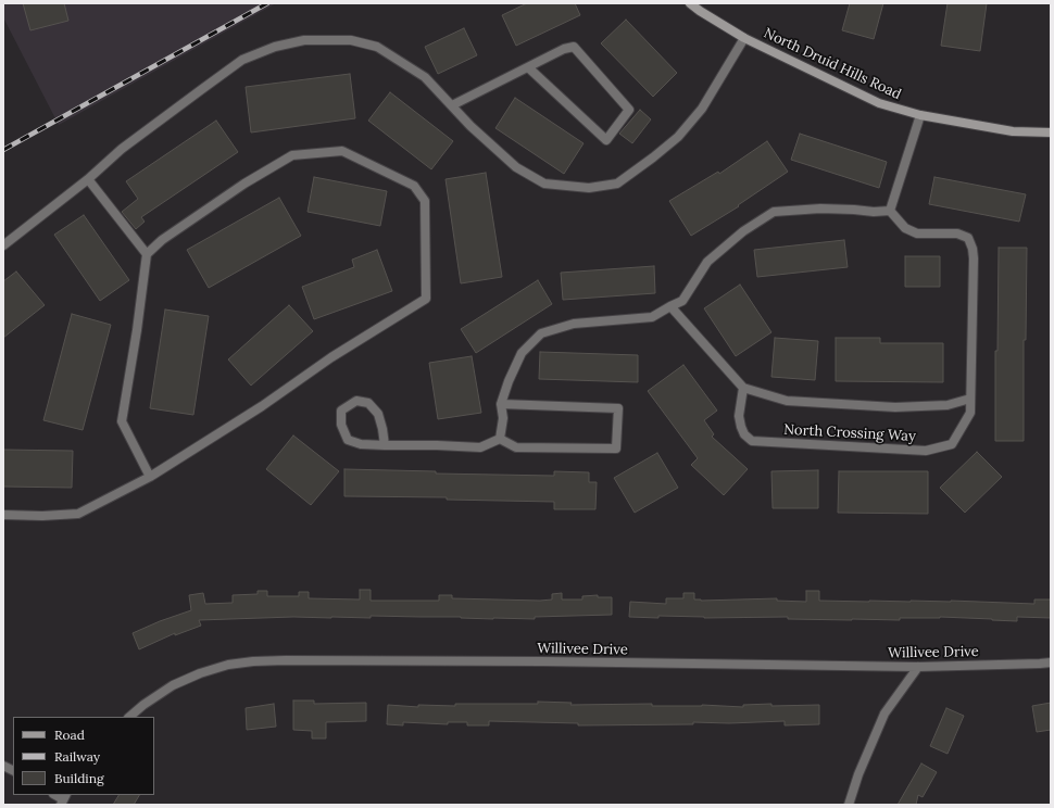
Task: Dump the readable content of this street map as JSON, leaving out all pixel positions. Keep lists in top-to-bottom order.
{
  "streets": {
    "main road": ["North Druid Hills Road"],
    "street": ["North Crossing Way", "Willivee Drive"]
  },
  "legend": ["Road", "Railway", "Building"]
}
